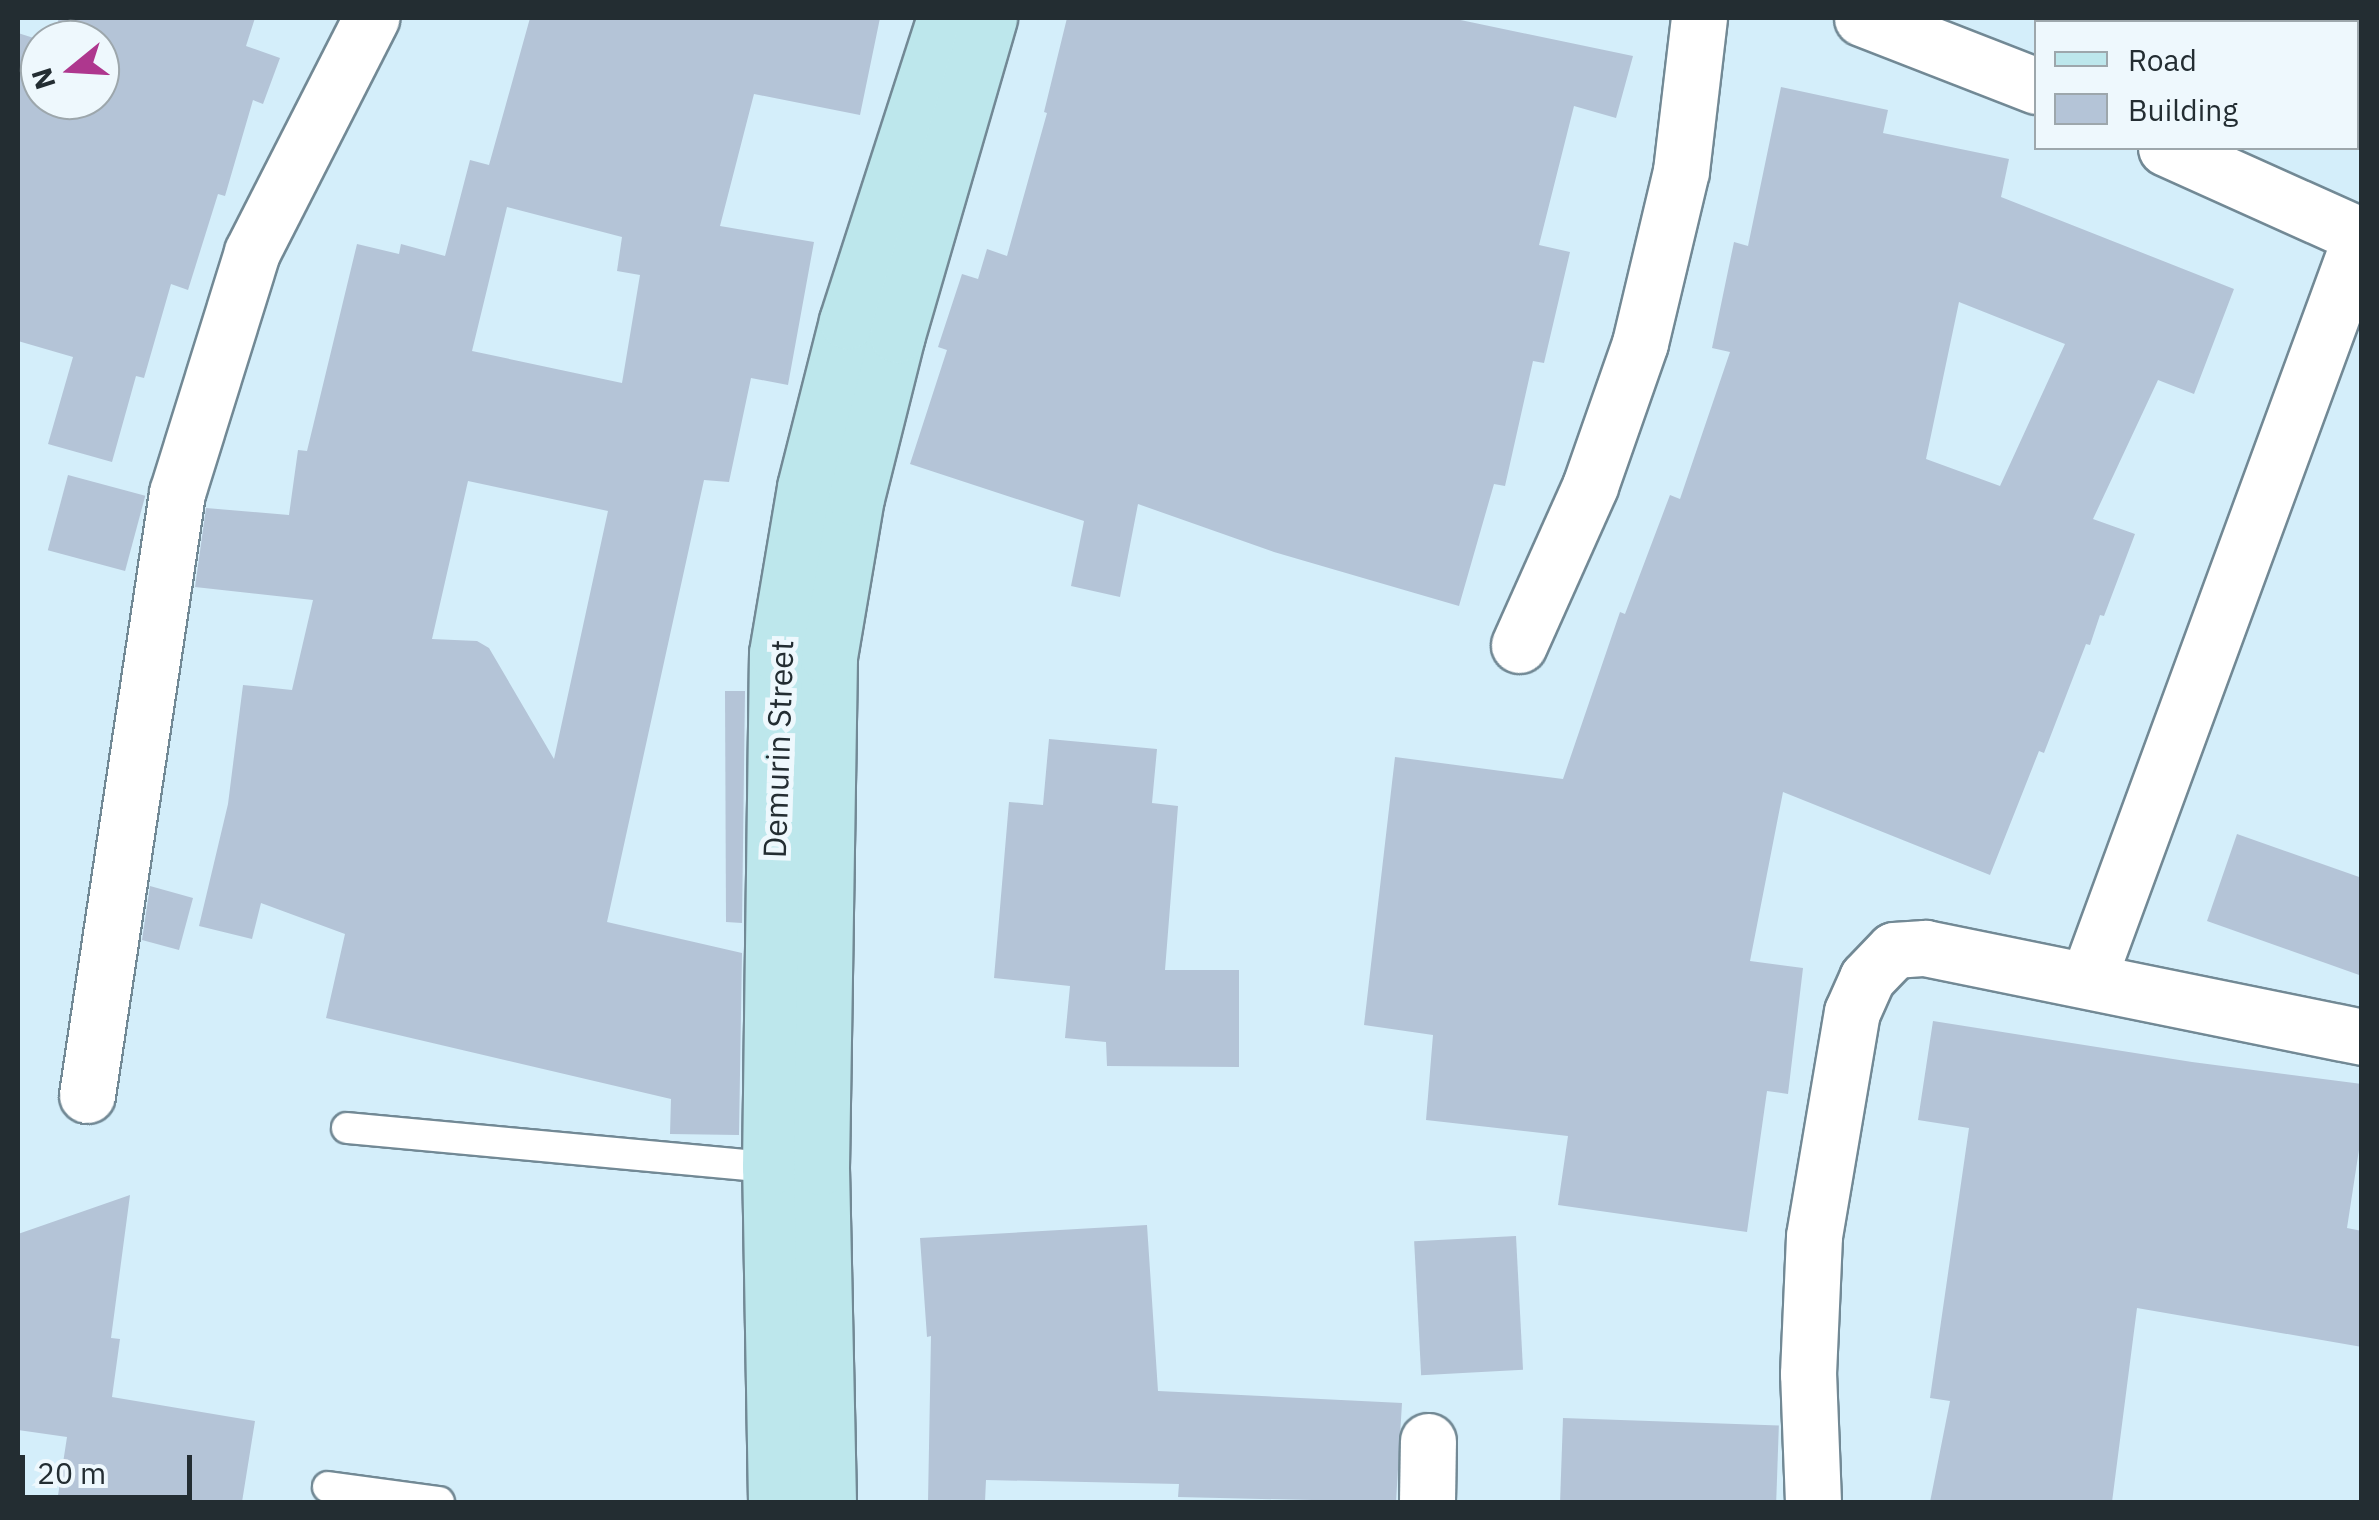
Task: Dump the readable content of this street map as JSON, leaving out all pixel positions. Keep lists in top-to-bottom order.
{
  "streets": {
    "street": ["Demurin Street"]
  },
  "legend": ["Road", "Building"],
  "scale_bar": "20 m",
  "north": "left"
}
